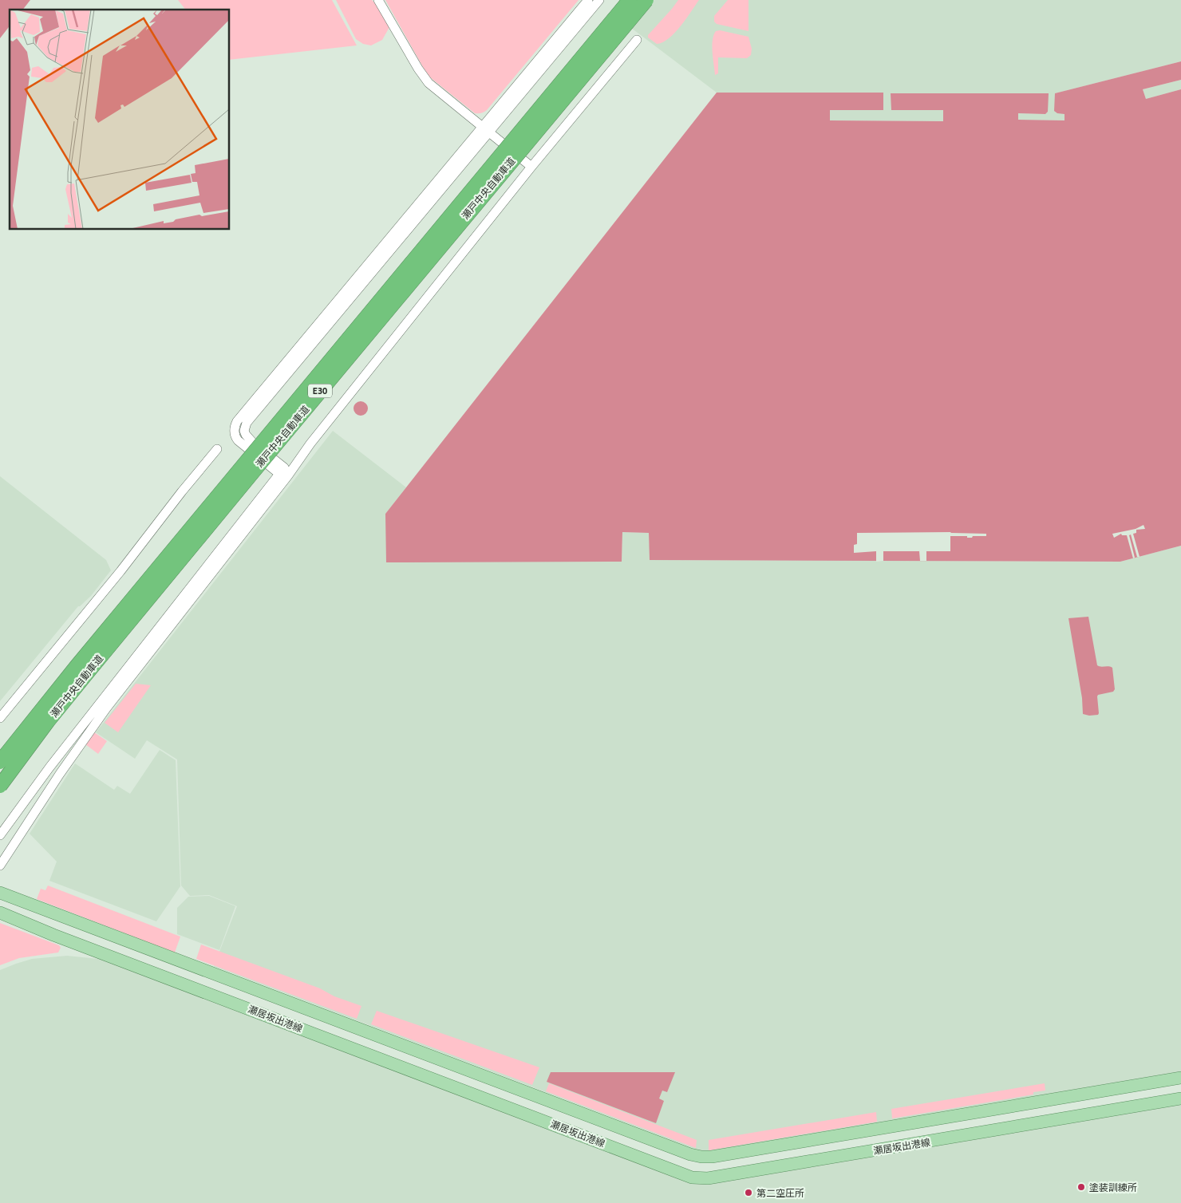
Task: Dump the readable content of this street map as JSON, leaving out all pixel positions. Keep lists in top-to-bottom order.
{
  "streets": {
    "highway": ["瀬戸中央自動車道", "E30"],
    "main road": ["瀬居坂出港線"]
  },
  "places": ["塗装訓練所", "第二空圧所"]
}
